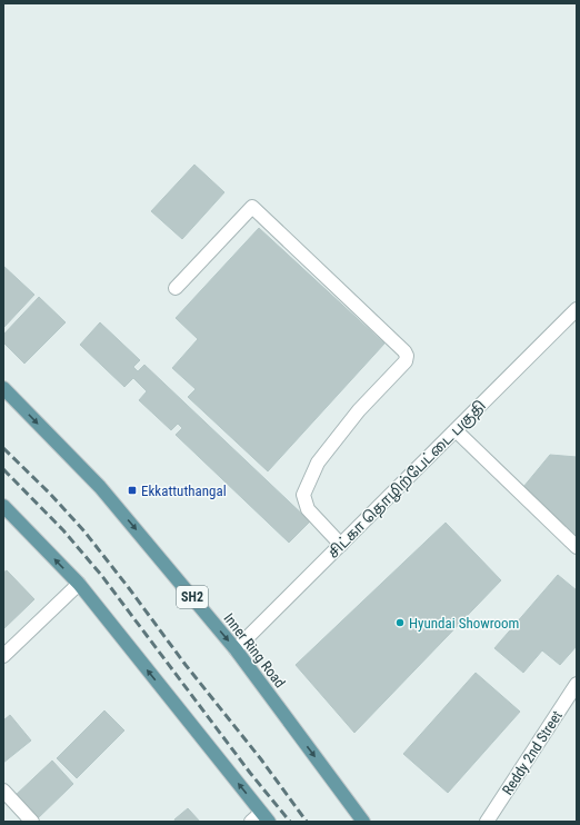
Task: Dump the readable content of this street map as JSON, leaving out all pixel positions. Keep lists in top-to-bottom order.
{
  "streets": {
    "main road": ["SH2", "Inner Ring Road"],
    "street": ["சிட்கா தொழிற்பேட்டை பகுதி", "Reddy 2nd Street"]
  },
  "crossings": [
    ["சிட்கா தொழிற்பேட்டை பகுதி", "Inner Ring Road"]
  ],
  "places": {
    "transit": ["Ekkattuthangal"],
    "other": ["Hyundai Showroom"]
  }
}
